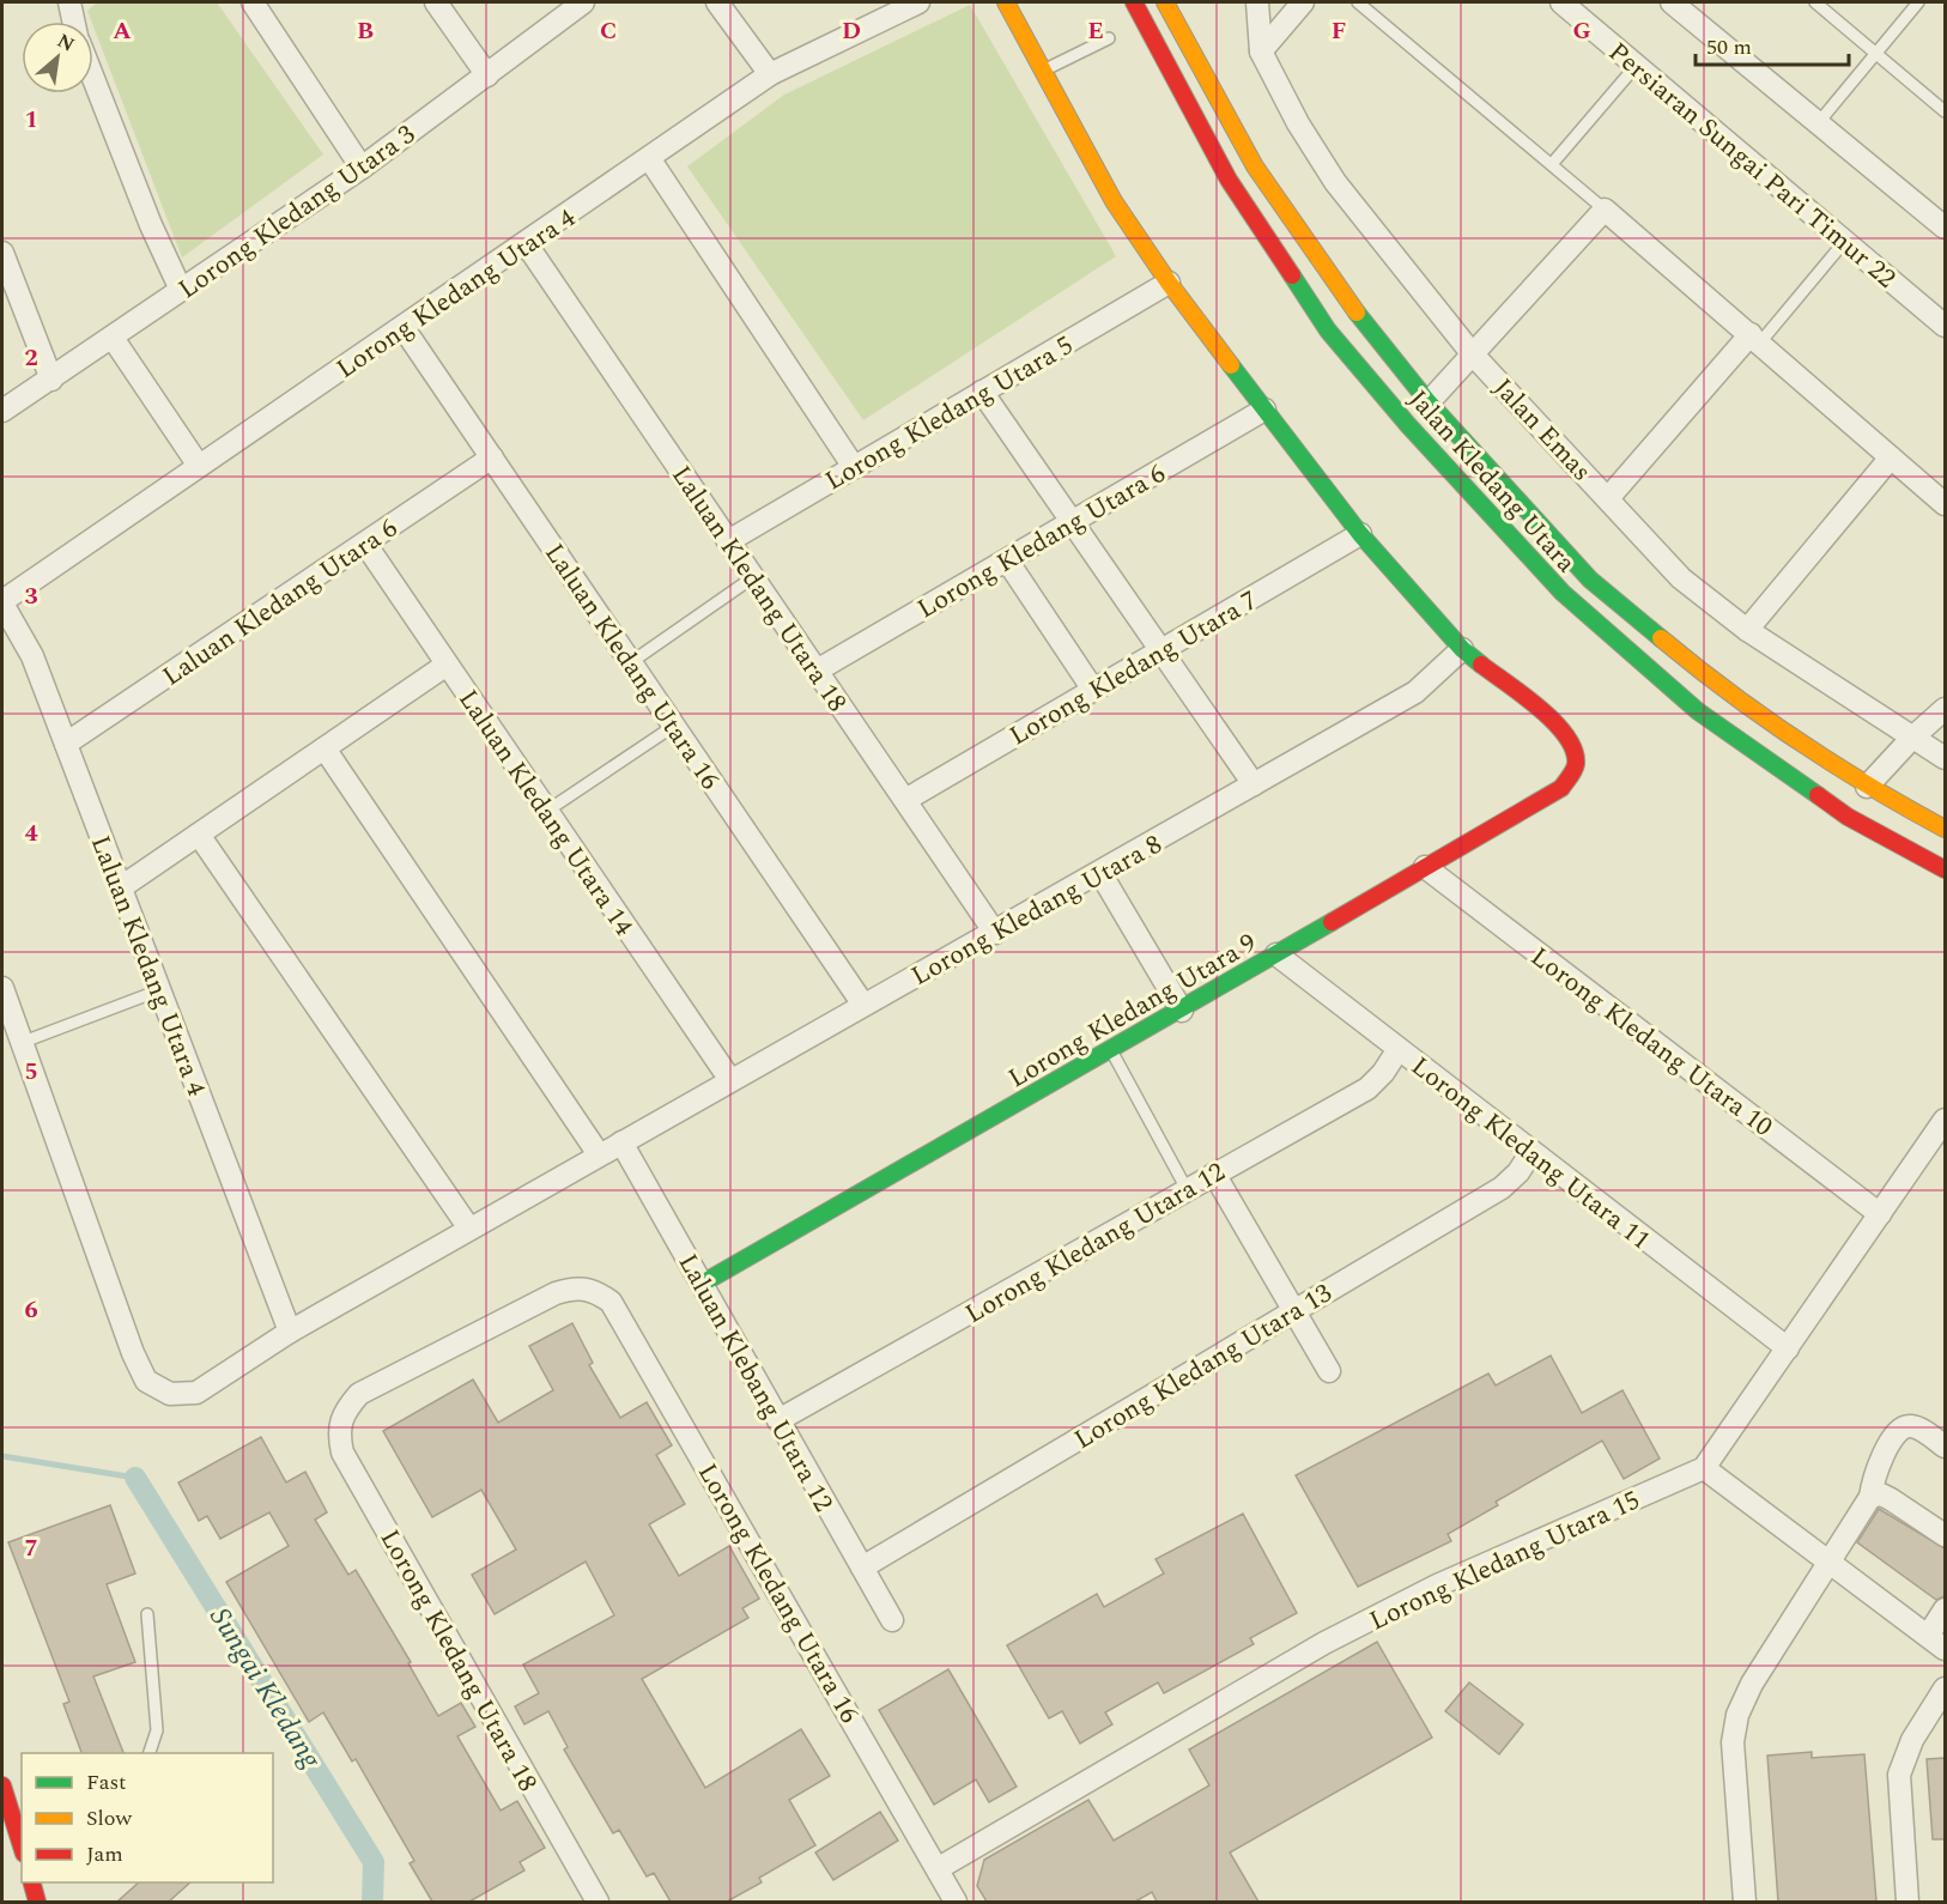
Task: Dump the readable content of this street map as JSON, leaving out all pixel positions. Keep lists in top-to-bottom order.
{
  "streets": {
    "main road": ["Jalan Kledang Utara", "Lorong Kledang Utara 9"],
    "street": [
      "Persiaran Sungai Pari Timur 22",
      "Lorong Kledang Utara 3",
      "Lorong Kledang Utara 4",
      "Lorong Kledang Utara 5",
      "Jalan Emas",
      "Lorong Kledang Utara 6",
      "Laluan Kledang Utara 18",
      "Laluan Kledang Utara 6",
      "Laluan Kledang Utara 16",
      "Lorong Kledang Utara 7",
      "Laluan Kledang Utara 14",
      "Lorong Kledang Utara 8",
      "Laluan Kledang Utara 4",
      "Lorong Kledang Utara 10",
      "Lorong Kledang Utara 11",
      "Lorong Kledang Utara 12",
      "Lorong Kledang Utara 13",
      "Laluan Klebang Utara 12",
      "Lorong Kledang Utara 15",
      "Lorong Kledang Utara 16",
      "Lorong Kledang Utara 18"
    ]
  },
  "crossings": [
    ["Lorong Kledang Utara 4", "Laluan Kledang Utara 18"],
    ["Lorong Kledang Utara 4", "Laluan Kledang Utara 16"],
    ["Lorong Kledang Utara 4", "Laluan Kledang Utara 4"],
    ["Lorong Kledang Utara 5", "Laluan Kledang Utara 18"],
    ["Lorong Kledang Utara 6", "Laluan Kledang Utara 18"],
    ["Laluan Kledang Utara 18", "Lorong Kledang Utara 7"],
    ["Laluan Kledang Utara 18", "Lorong Kledang Utara 8"],
    ["Laluan Kledang Utara 6", "Laluan Kledang Utara 16"],
    ["Laluan Kledang Utara 6", "Laluan Kledang Utara 14"],
    ["Laluan Kledang Utara 6", "Laluan Kledang Utara 4"],
    ["Laluan Kledang Utara 16", "Lorong Kledang Utara 8"],
    ["Laluan Kledang Utara 14", "Lorong Kledang Utara 8"],
    ["Lorong Kledang Utara 8", "Laluan Kledang Utara 4"],
    ["Lorong Kledang Utara 8", "Lorong Kledang Utara 9"],
    ["Lorong Kledang Utara 8", "Laluan Klebang Utara 12"],
    ["Lorong Kledang Utara 9", "Lorong Kledang Utara 10"],
    ["Lorong Kledang Utara 9", "Lorong Kledang Utara 11"],
    ["Lorong Kledang Utara 9", "Laluan Klebang Utara 12"],
    ["Lorong Kledang Utara 11", "Lorong Kledang Utara 12"],
    ["Lorong Kledang Utara 11", "Lorong Kledang Utara 13"],
    ["Lorong Kledang Utara 12", "Laluan Klebang Utara 12"],
    ["Lorong Kledang Utara 13", "Laluan Klebang Utara 12"],
    ["Lorong Kledang Utara 15", "Lorong Kledang Utara 16"],
    ["Lorong Kledang Utara 16", "Lorong Kledang Utara 18"]
  ],
  "water": ["Sungai Kledang"],
  "legend": ["Fast", "Slow", "Jam"],
  "scale_bar": "50 m",
  "north": "top right",
  "grid": {
    "columns": [
      "A",
      "B",
      "C",
      "D",
      "E",
      "F",
      "G"
    ],
    "rows": [
      "1",
      "2",
      "3",
      "4",
      "5",
      "6",
      "7"
    ]
  }
}
